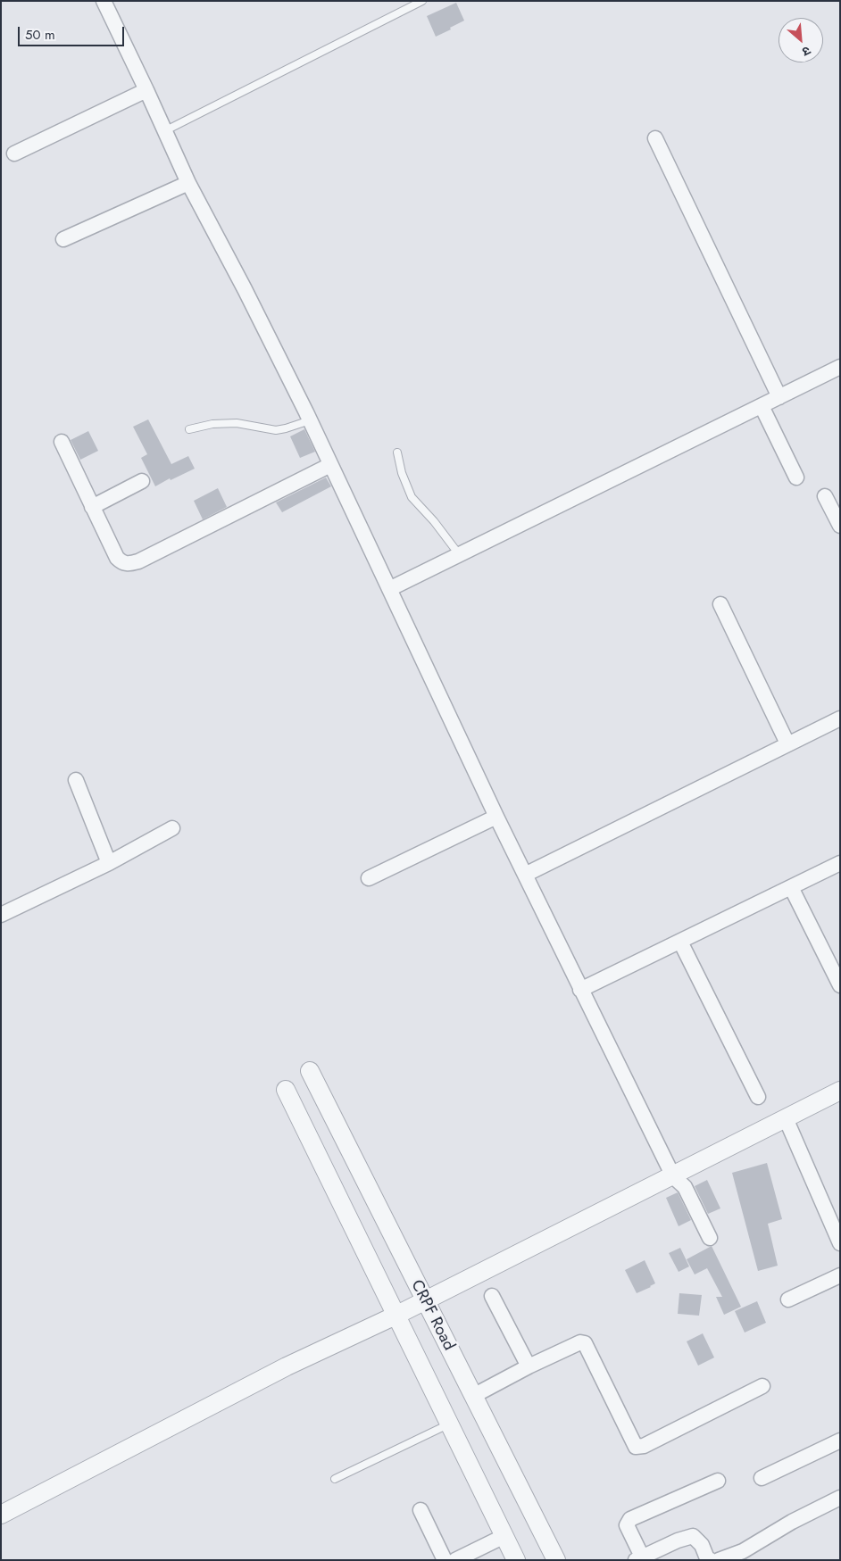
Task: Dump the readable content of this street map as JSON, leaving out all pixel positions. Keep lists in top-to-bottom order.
{
  "streets": {
    "street": ["CRPF Road"]
  },
  "scale_bar": "50 m",
  "north": "bottom right"
}
